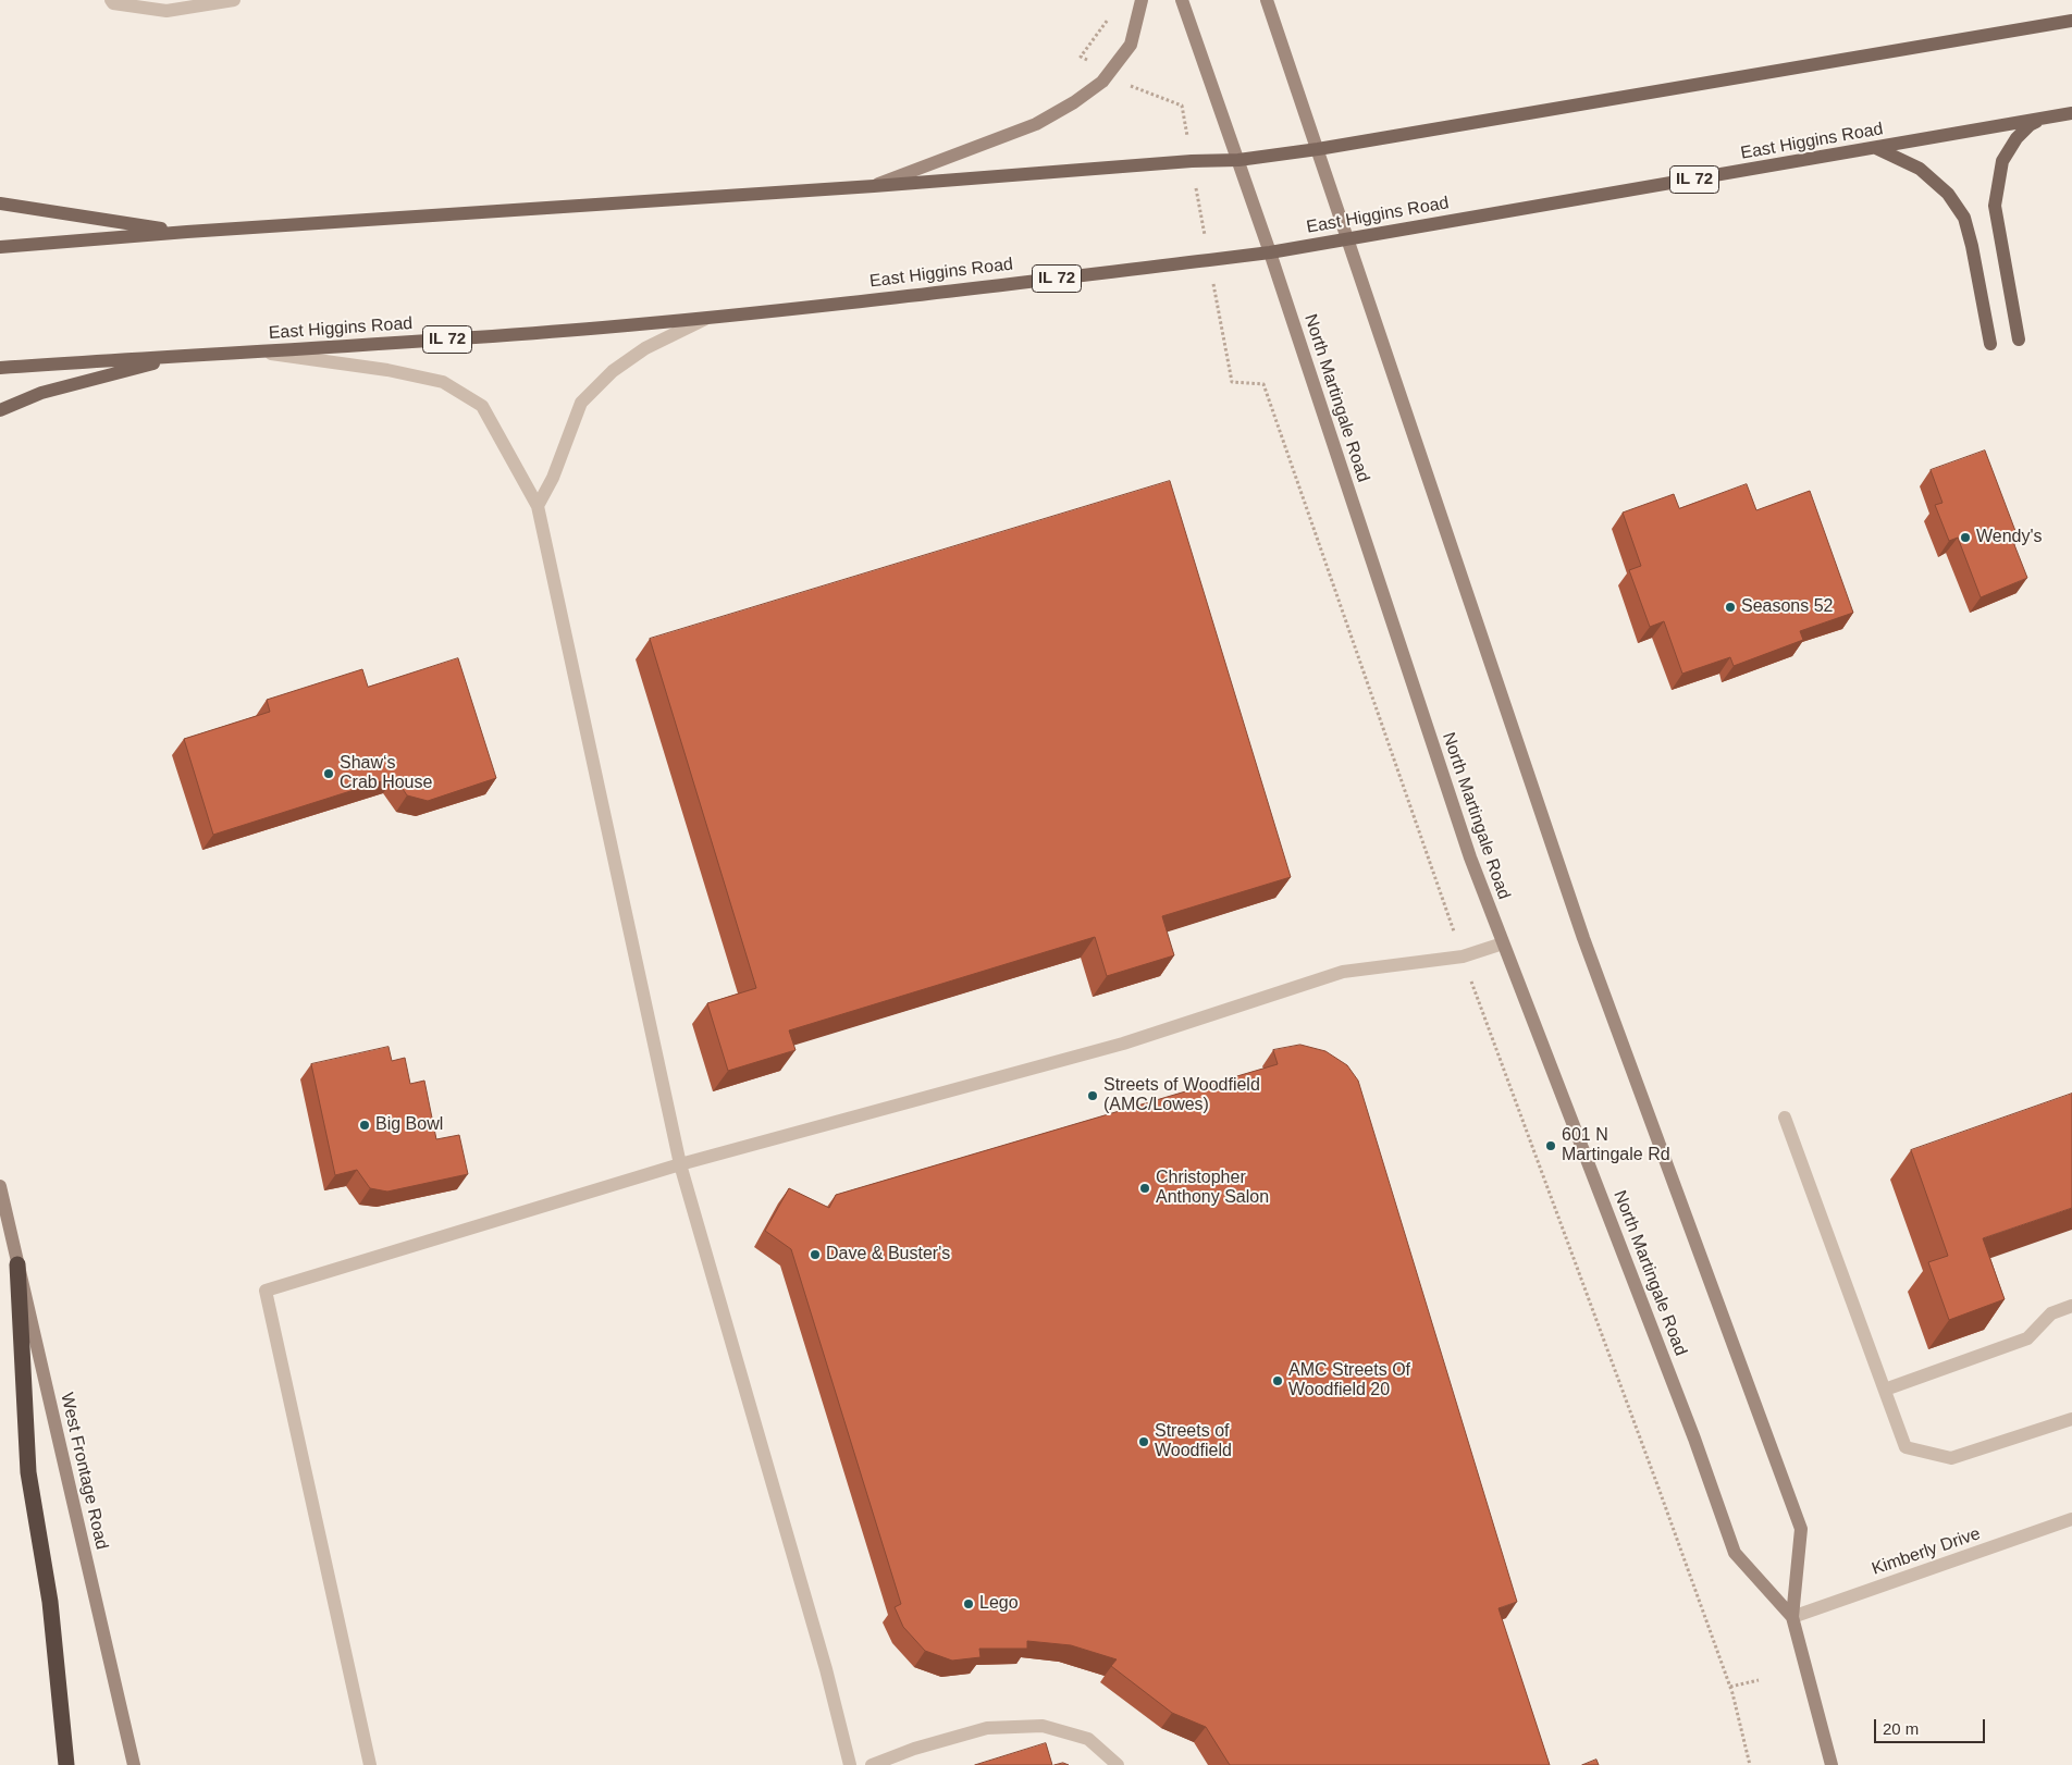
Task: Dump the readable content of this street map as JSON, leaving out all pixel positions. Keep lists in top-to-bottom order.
{
  "streets": {
    "main road": ["East Higgins Road", "IL 72"],
    "street": ["North Martingale Road", "West Frontage Road", "Kimberly Drive"]
  },
  "crossings": [
    ["East Higgins Road", "North Martingale Road"],
    ["North Martingale Road", "Kimberly Drive"]
  ],
  "places": [
    "Wendy's",
    "Seasons 52",
    "Shaw‘s Crab House",
    "Streets of Woodfield (AMC/Lowes)",
    "Big Bowl",
    "601 N Martingale Rd",
    "Christopher Anthony Salon",
    "Dave & Buster's",
    "AMC Streets Of Woodfield 20",
    "Streets of Woodfield",
    "Lego"
  ],
  "scale_bar": "20 m"
}
